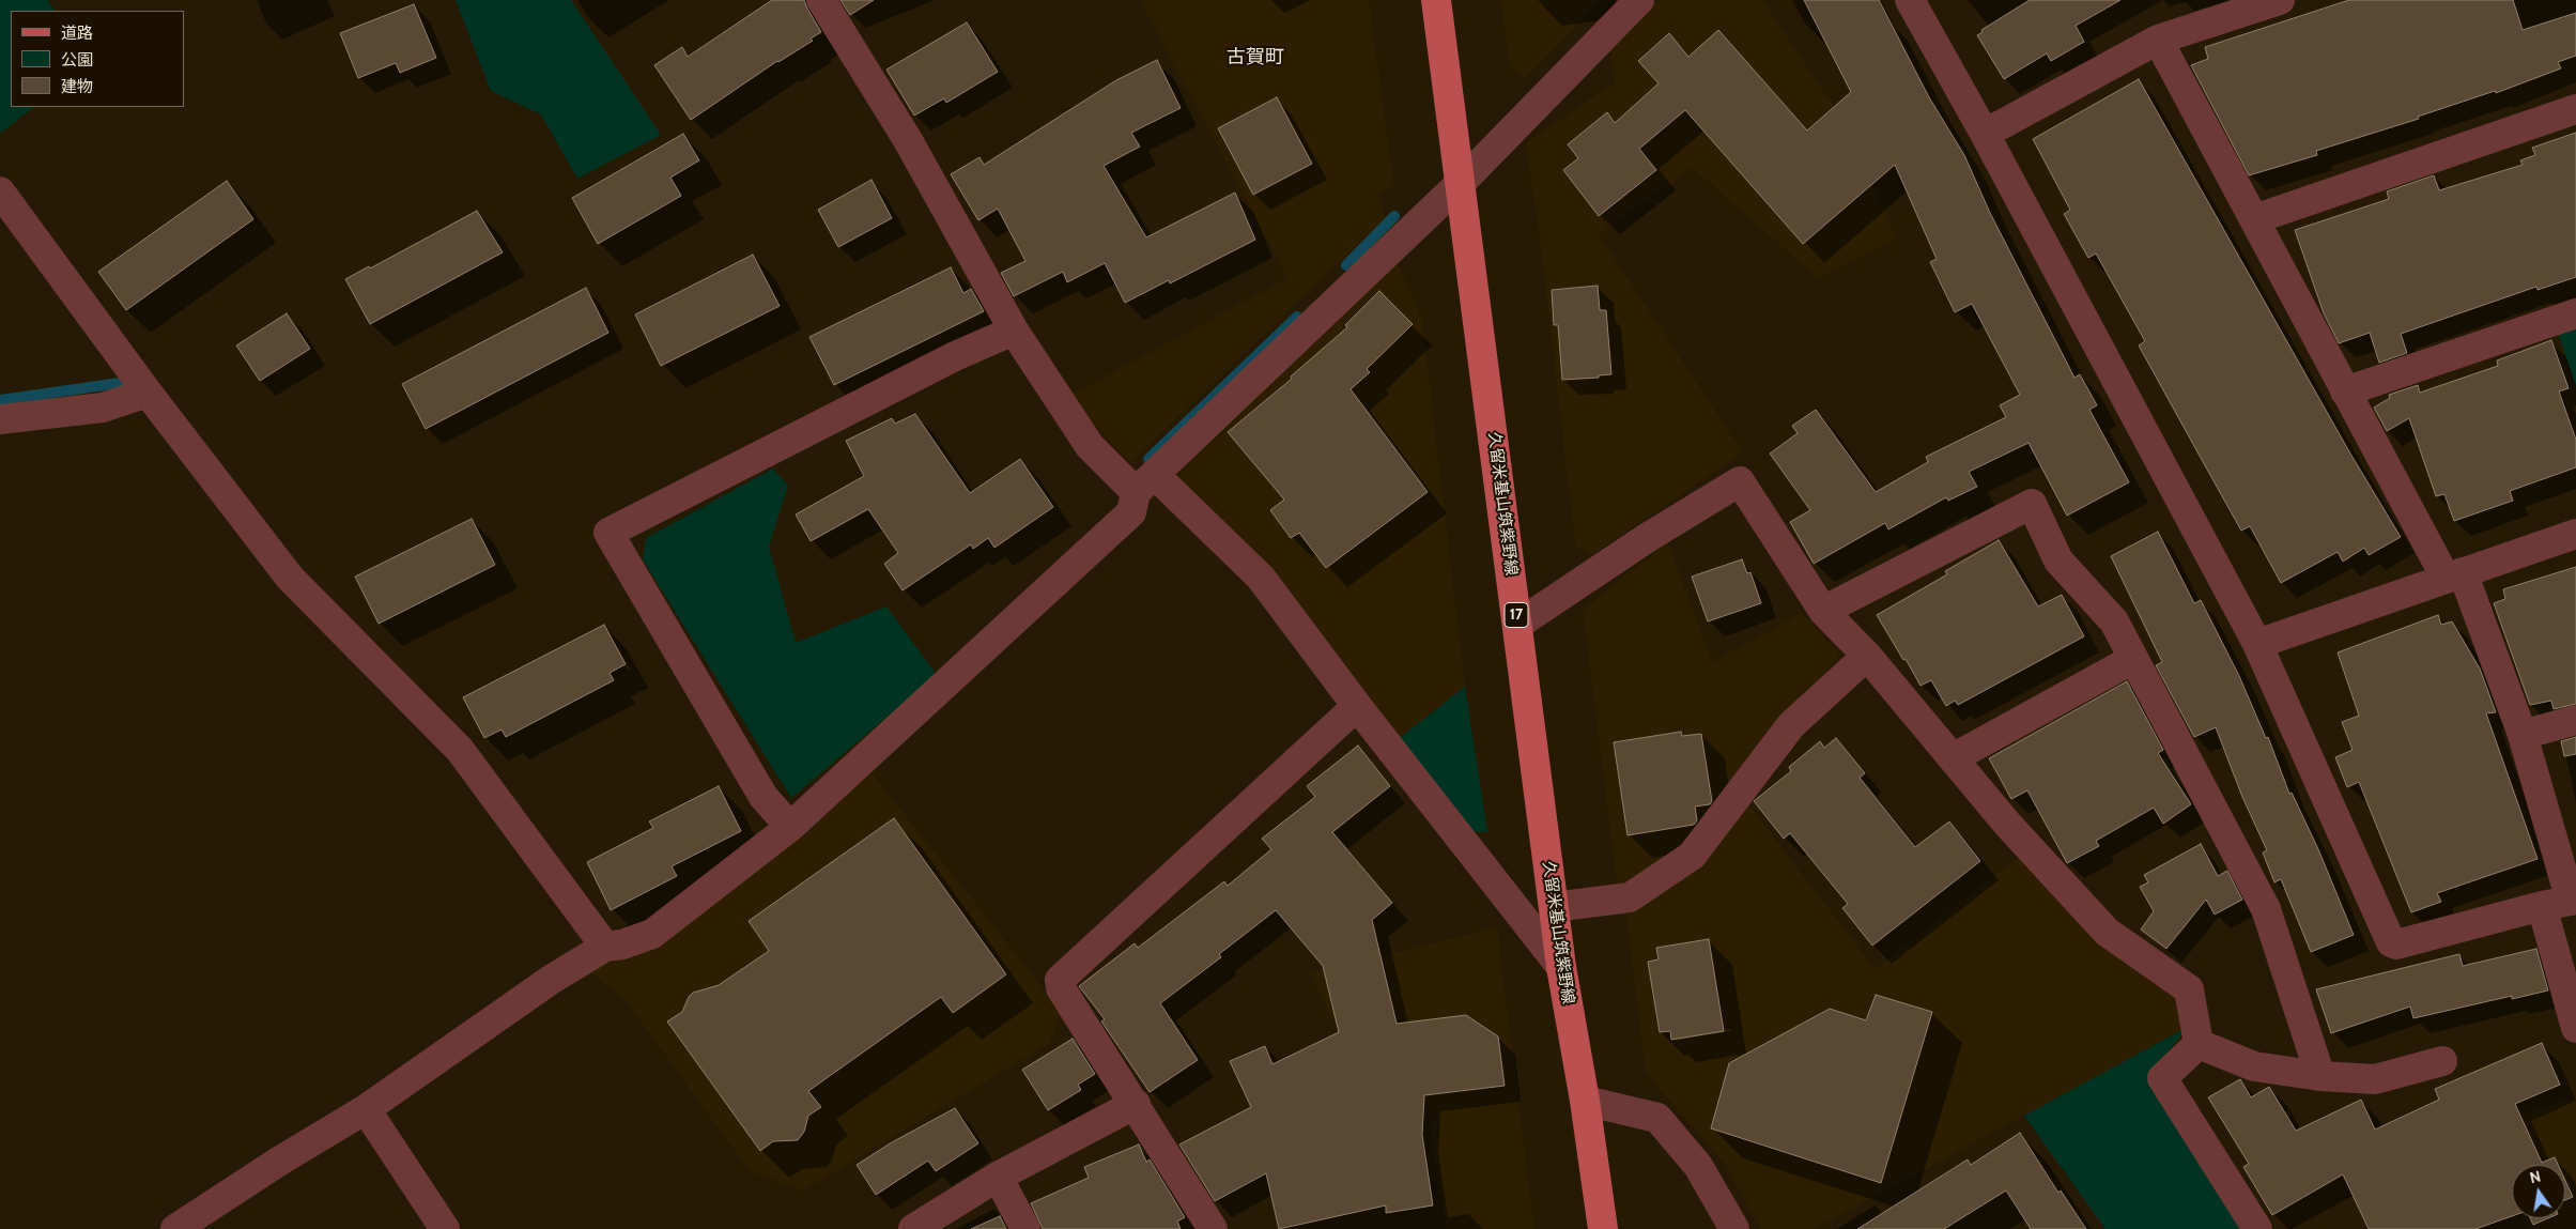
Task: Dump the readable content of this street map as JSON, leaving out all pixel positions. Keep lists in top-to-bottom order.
{
  "streets": {
    "main road": ["久留米基山筑紫野線", "17"]
  },
  "districts": ["古賀町"],
  "legend": ["道路", "公園", "建物"],
  "north": "top"
}
